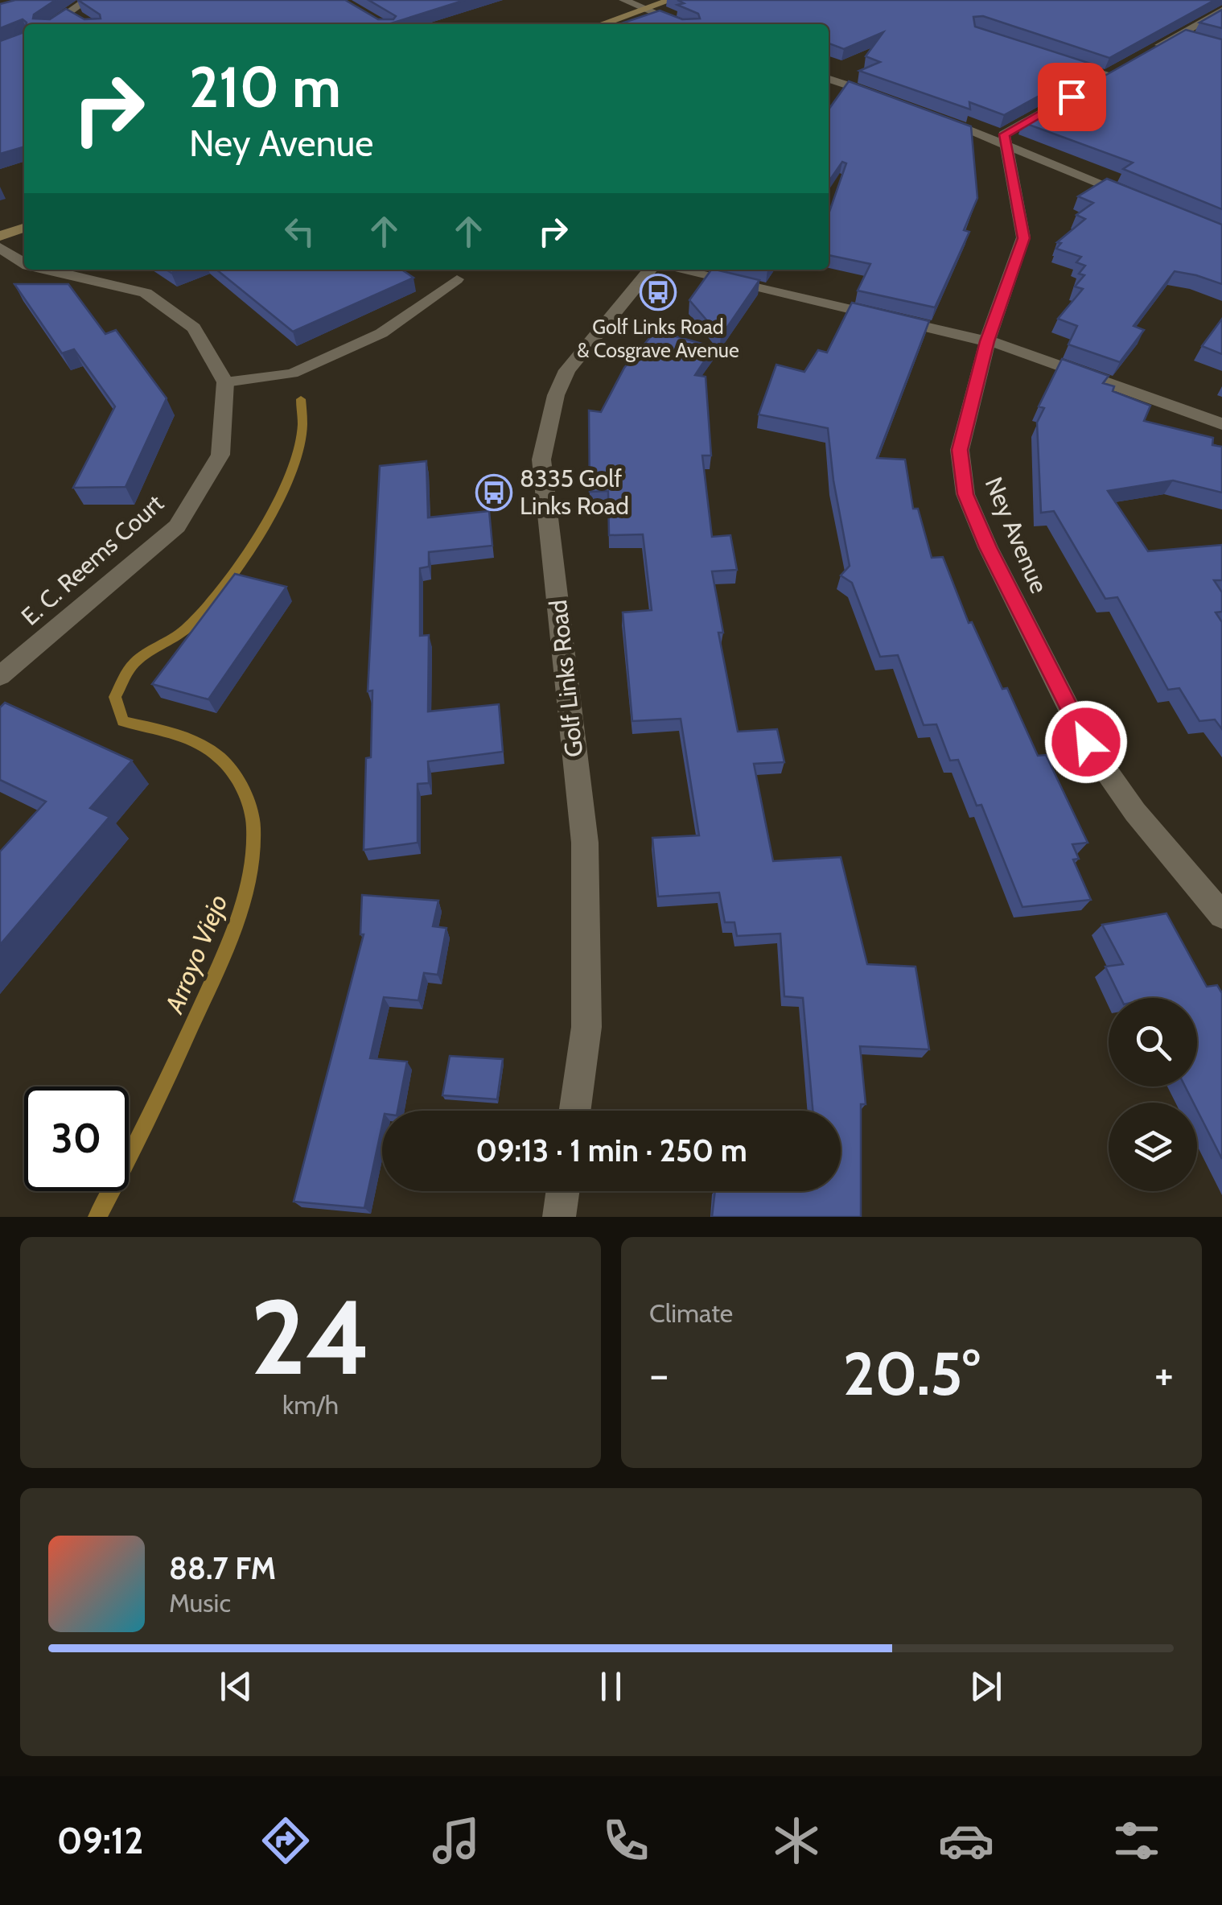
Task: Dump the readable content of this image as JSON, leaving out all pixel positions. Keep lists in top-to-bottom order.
{
  "streets": {
    "street": ["Ney Avenue", "E. C. Reems Court", "Golf Links Road"]
  },
  "water": ["Arroyo Viejo"],
  "places": {
    "bus stop": ["Golf Links Road & Cosgrave Avenue", "8335 Golf Links Road"]
  },
  "page": {
    "turn": ["210 m", "Ney Avenue"],
    "limit": "30",
    "trip": "09:13 · 1 min · 250 m",
    "tile": [
      ["24", "km/h"],
      "Climate"
    ],
    "heat": ["−", "20.5°", "+"],
    "song": ["88.7 FM", "Music"],
    "tabs": "09:12"
  }
}
